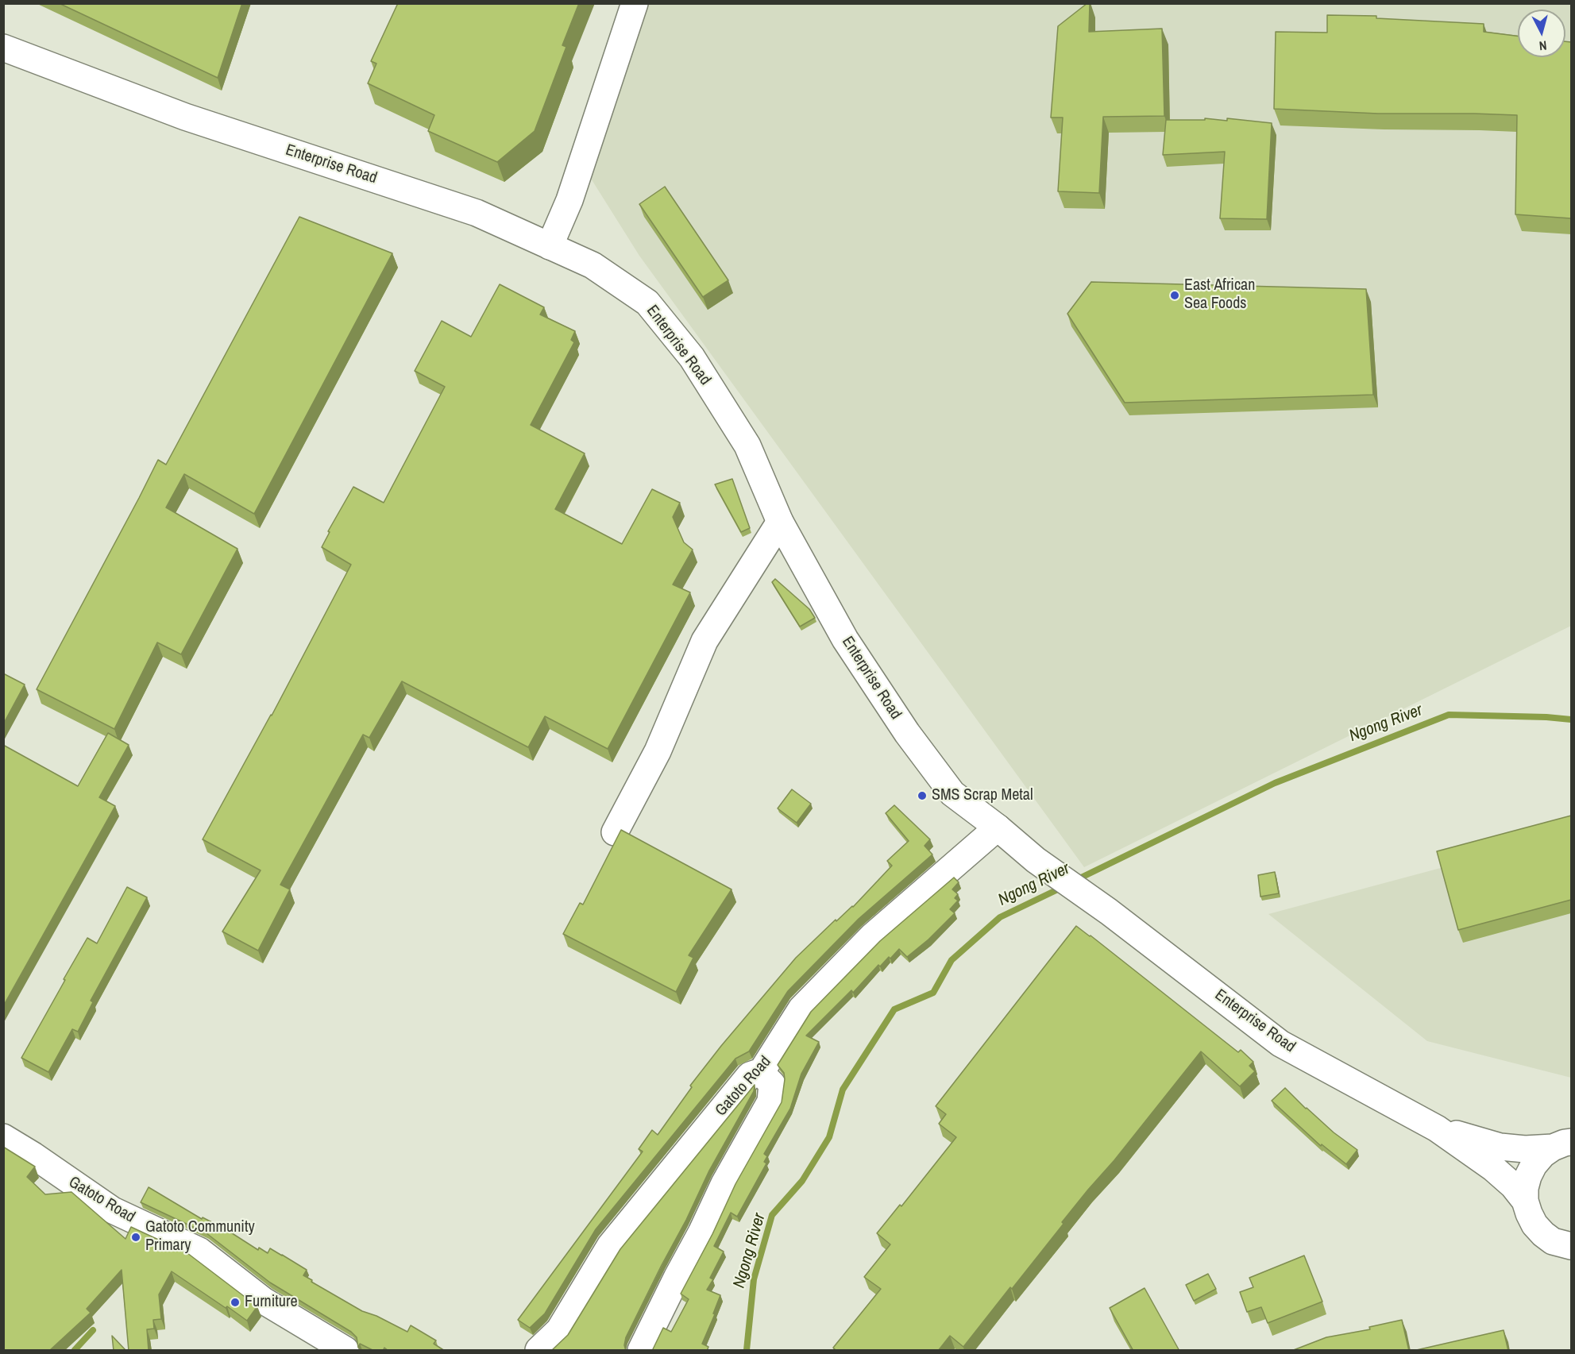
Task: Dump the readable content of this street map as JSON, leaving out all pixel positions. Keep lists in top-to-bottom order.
{
  "streets": {
    "main road": ["Enterprise Road", "Gatoto Road"]
  },
  "crossings": [
    ["Enterprise Road", "Gatoto Road"]
  ],
  "water": ["Ngong River"],
  "places": [
    "East African Sea Foods",
    "SMS Scrap Metal",
    "Gatoto Community Primary",
    "Furniture"
  ],
  "north": "bottom"
}
